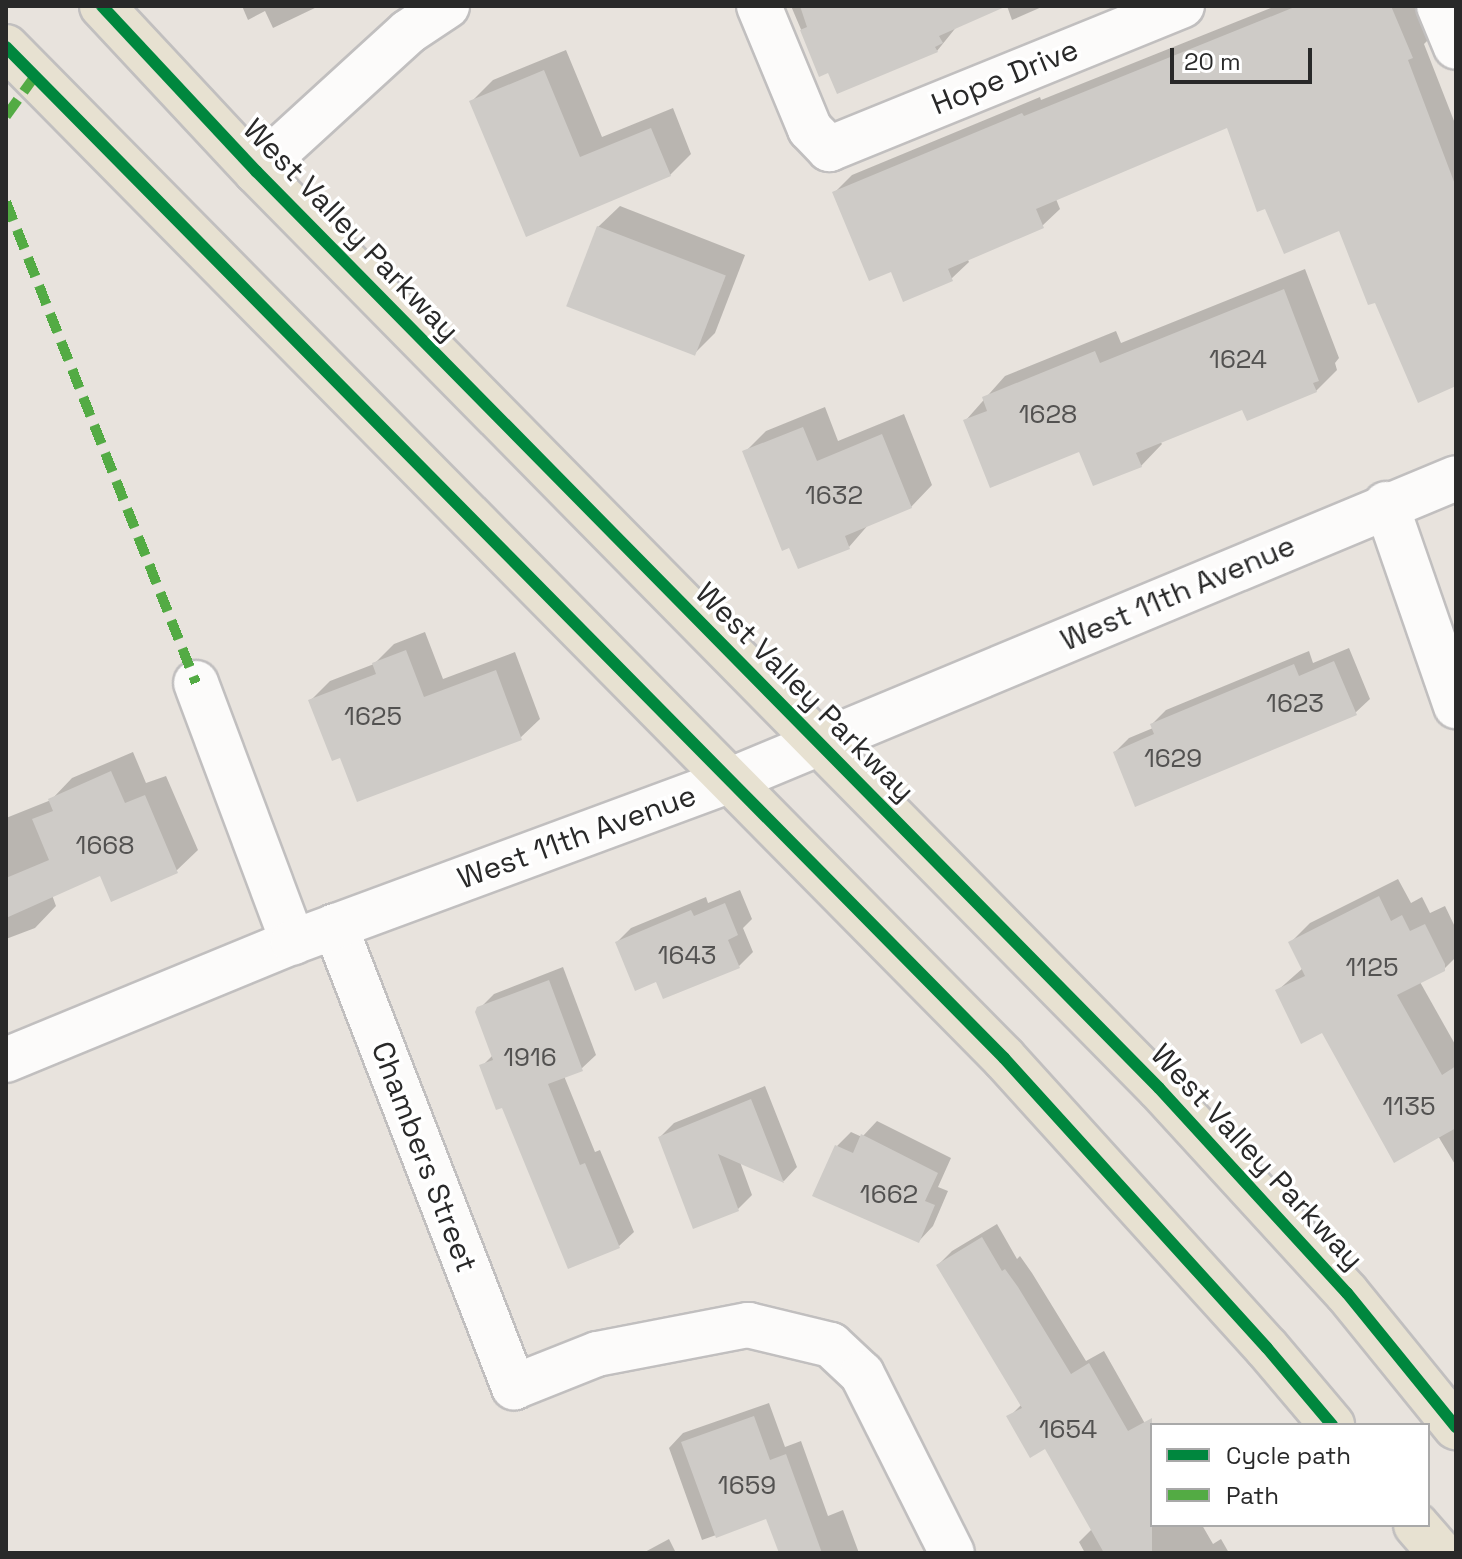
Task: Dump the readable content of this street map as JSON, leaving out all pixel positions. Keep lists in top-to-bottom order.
{
  "streets": {
    "main road": ["West Valley Parkway"],
    "street": ["Hope Drive", "West 11th Avenue", "Chambers Street"]
  },
  "crossings": [
    ["West Valley Parkway", "West 11th Avenue"],
    ["West 11th Avenue", "Chambers Street"]
  ],
  "house_numbers": [
    "1624",
    "1628",
    "1632",
    "1623",
    "1625",
    "1629",
    "1668",
    "1643",
    "1125",
    "1916",
    "1135",
    "1662",
    "1654",
    "1659"
  ],
  "legend": ["Cycle path", "Path"],
  "scale_bar": "20 m"
}
